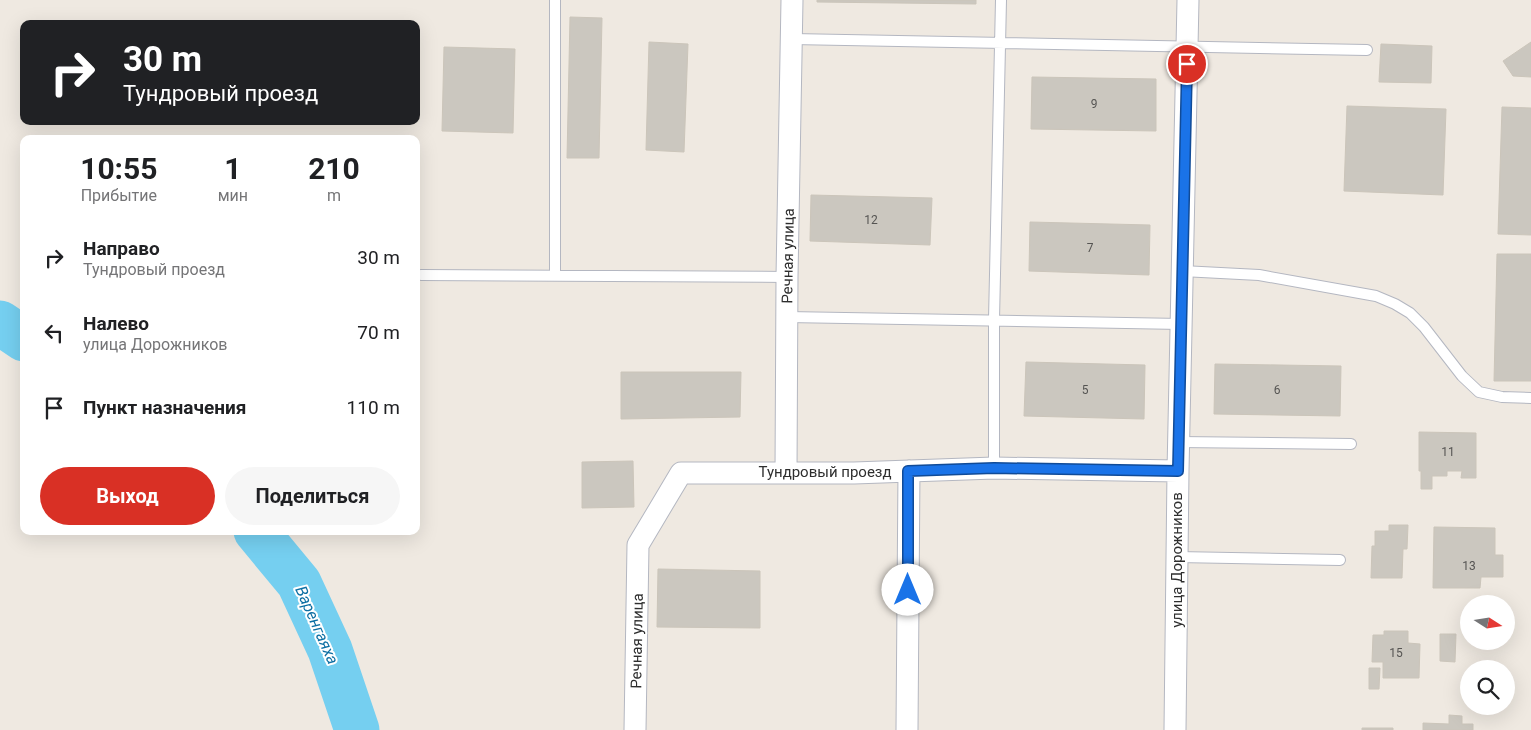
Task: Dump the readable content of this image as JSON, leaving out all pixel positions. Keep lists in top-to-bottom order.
{
  "streets": {
    "street": ["Речная улица", "Тундровый проезд", "улица Дорожников"]
  },
  "crossings": [
    ["Речная улица", "Тундровый проезд"],
    ["Тундровый проезд", "улица Дорожников"]
  ],
  "water": ["Варенгаяха"],
  "house_numbers": [
    "9",
    "12",
    "7",
    "5",
    "6",
    "11",
    "13",
    "15"
  ],
  "north": "right",
  "page": {
    "turn": ["30 m", "Тундровый проезд"],
    "eta": [
      "10:55",
      "Прибытие",
      "1",
      "мин",
      "210",
      "m"
    ],
    "list": [
      {
        "name": "Направо",
        "note": "Тундровый проезд",
        "value": "30 m"
      },
      {
        "name": "Налево",
        "note": "улица Дорожников",
        "value": "70 m"
      },
      {
        "name": "Пункт назначения",
        "value": "110 m"
      }
    ],
    "buttons": ["Выход", "Поделиться"]
  }
}
